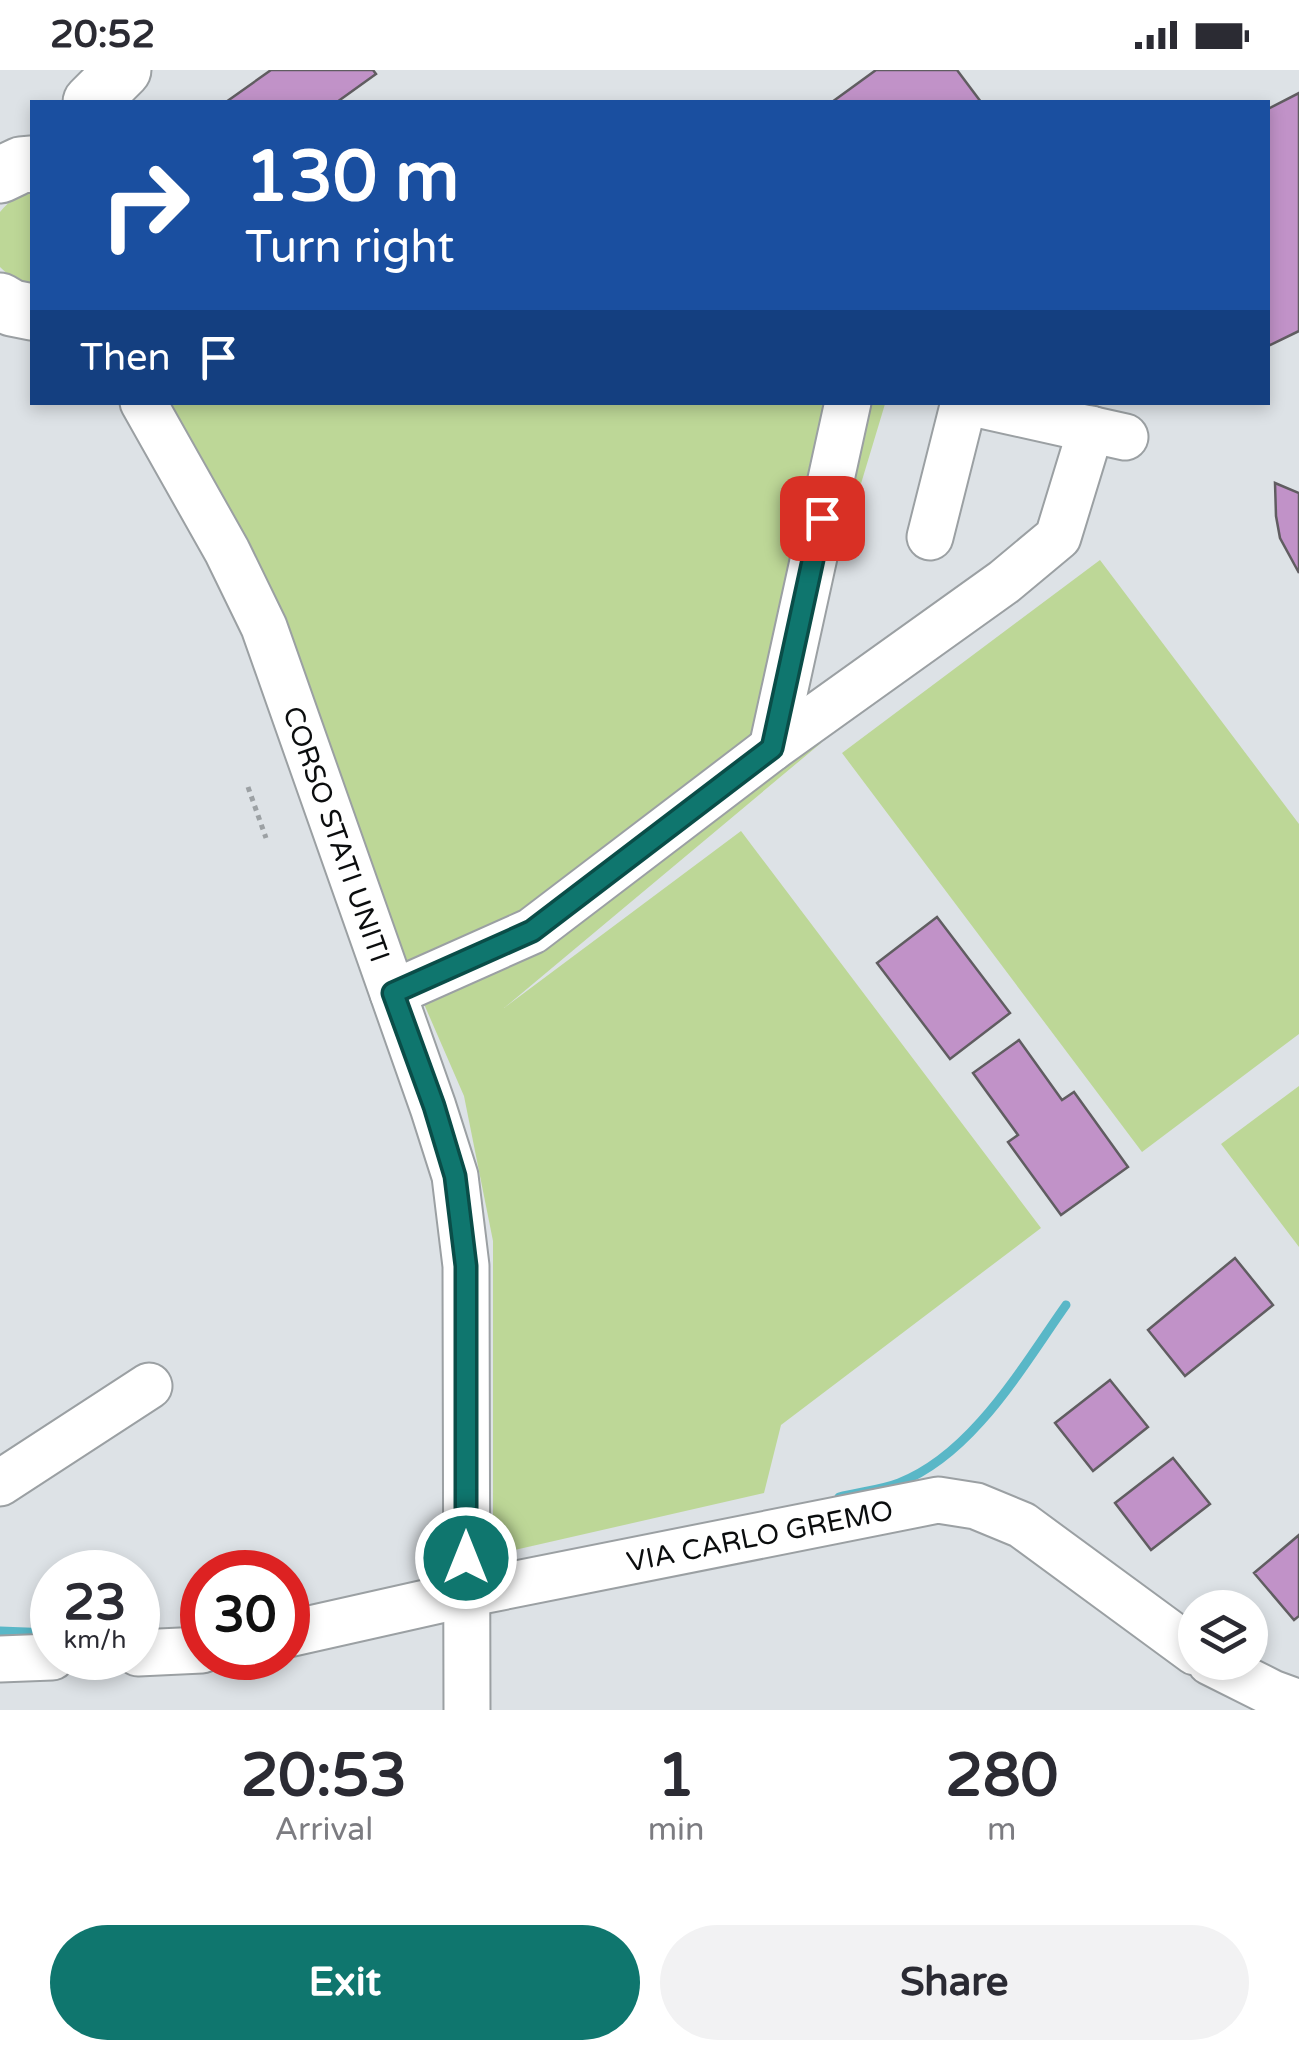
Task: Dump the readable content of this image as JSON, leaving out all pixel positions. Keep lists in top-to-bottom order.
{
  "streets": {
    "street": ["CORSO STATI UNITI", "VIA CARLO GREMO"]
  },
  "crossings": [
    ["CORSO STATI UNITI", "VIA CARLO GREMO"]
  ],
  "page": {
    "status": "20:52",
    "turn": ["130 m", "Turn right"],
    "then": "Then",
    "speed": "23 km/h",
    "limit": "30",
    "eta": [
      "20:53",
      "Arrival",
      "1",
      "min",
      "280",
      "m"
    ],
    "buttons": ["Exit", "Share"]
  }
}
